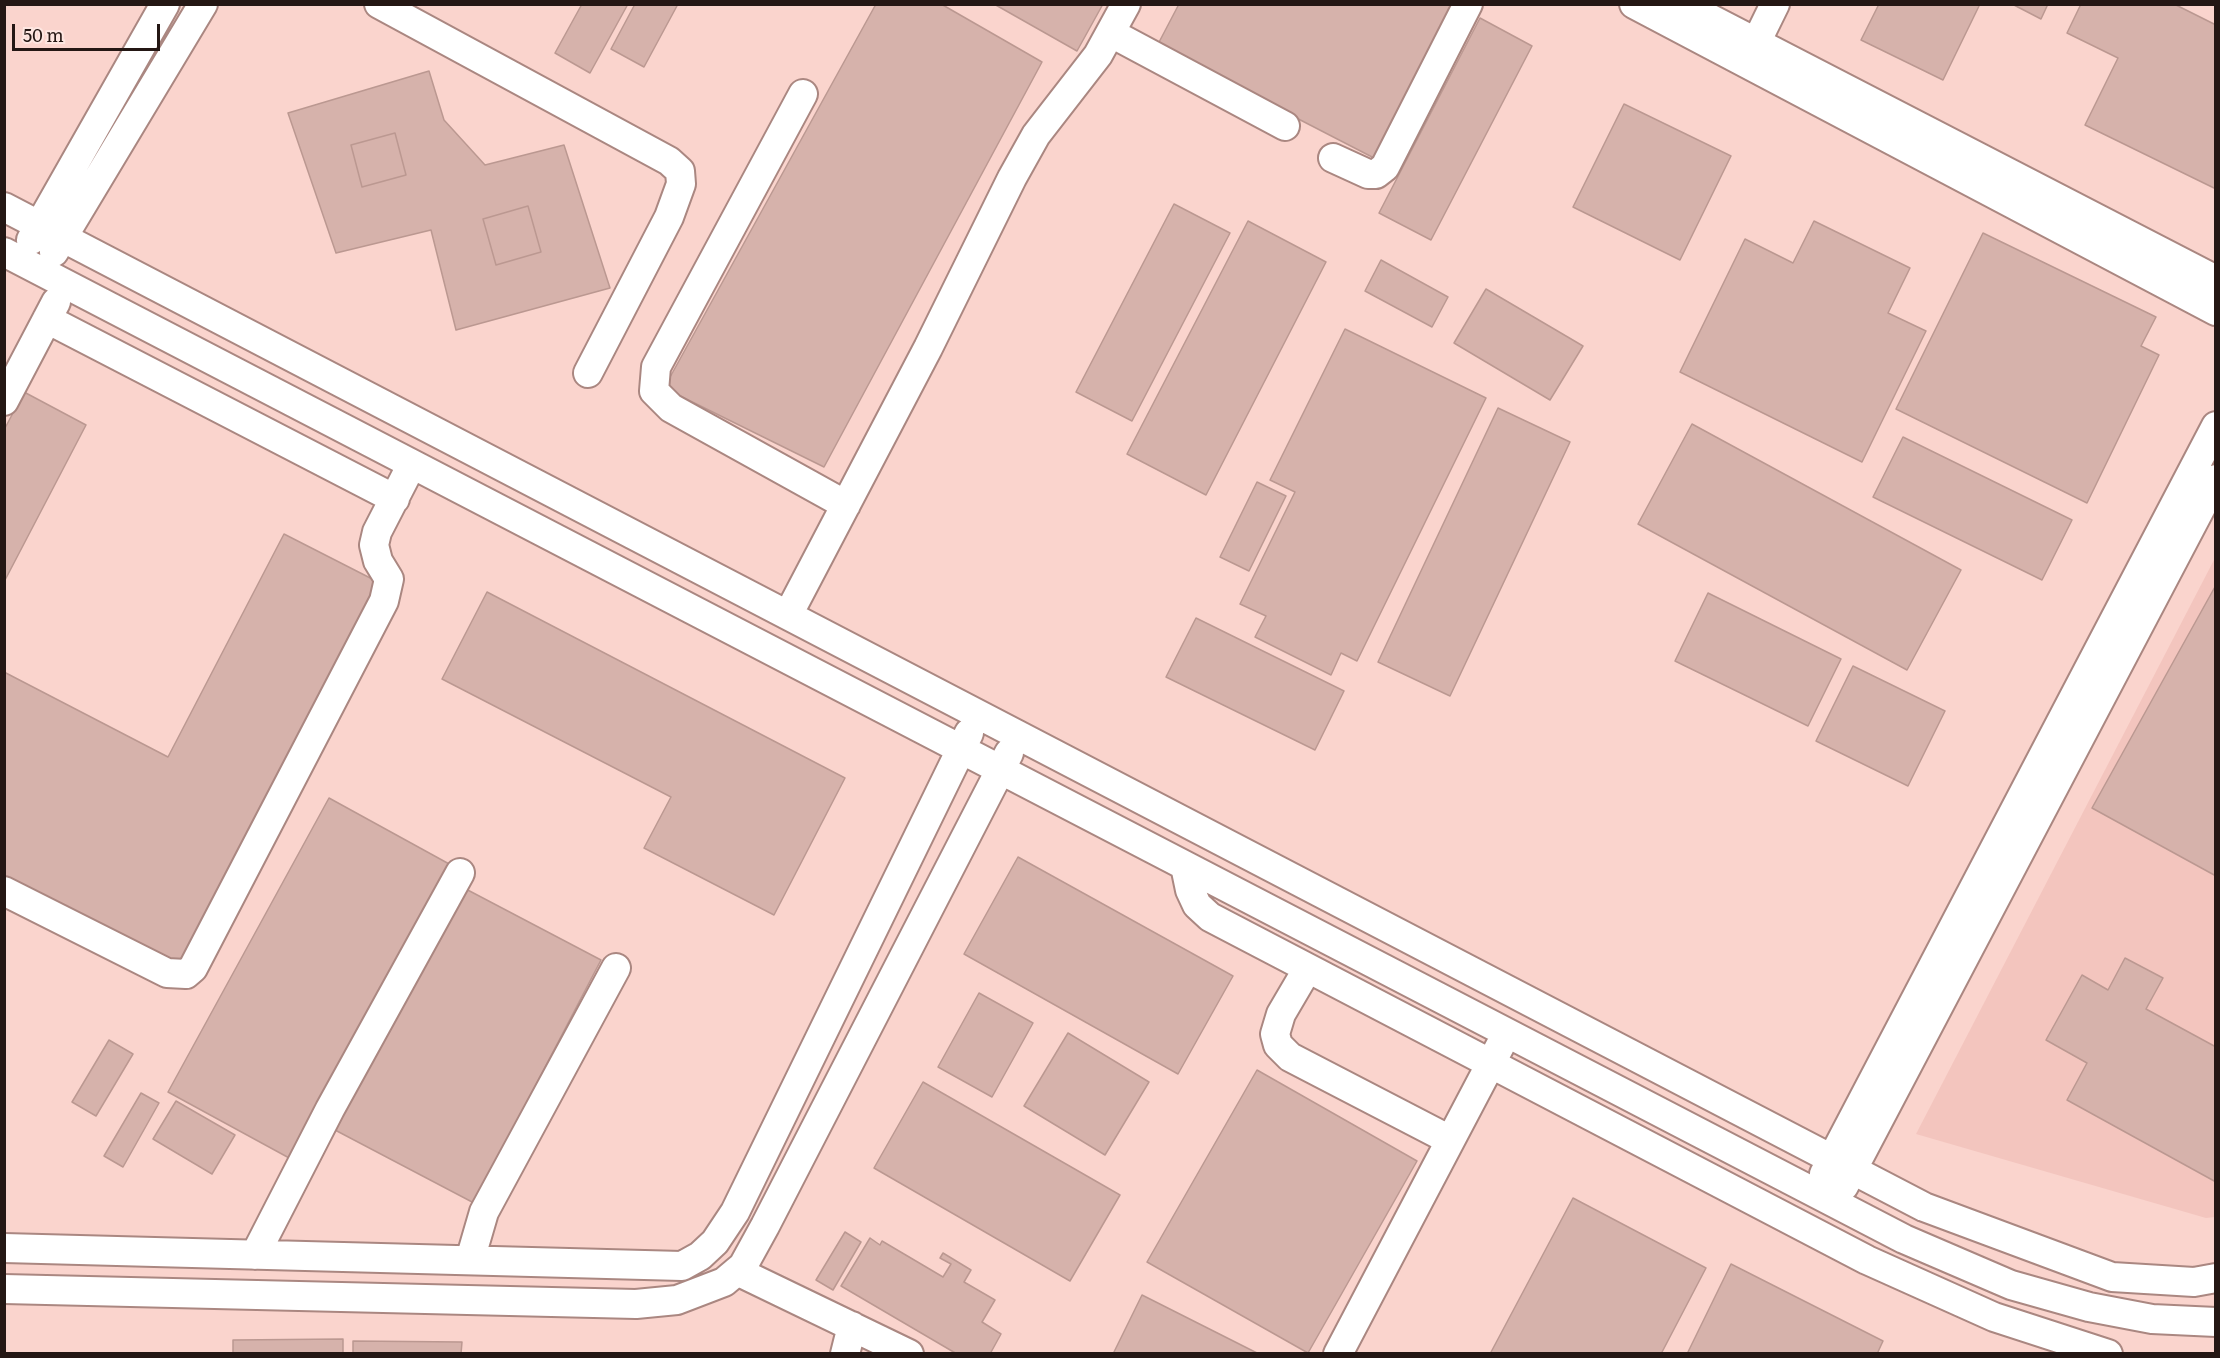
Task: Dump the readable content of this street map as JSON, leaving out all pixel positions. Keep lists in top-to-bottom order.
{
  "scale_bar": "50 m"
}
